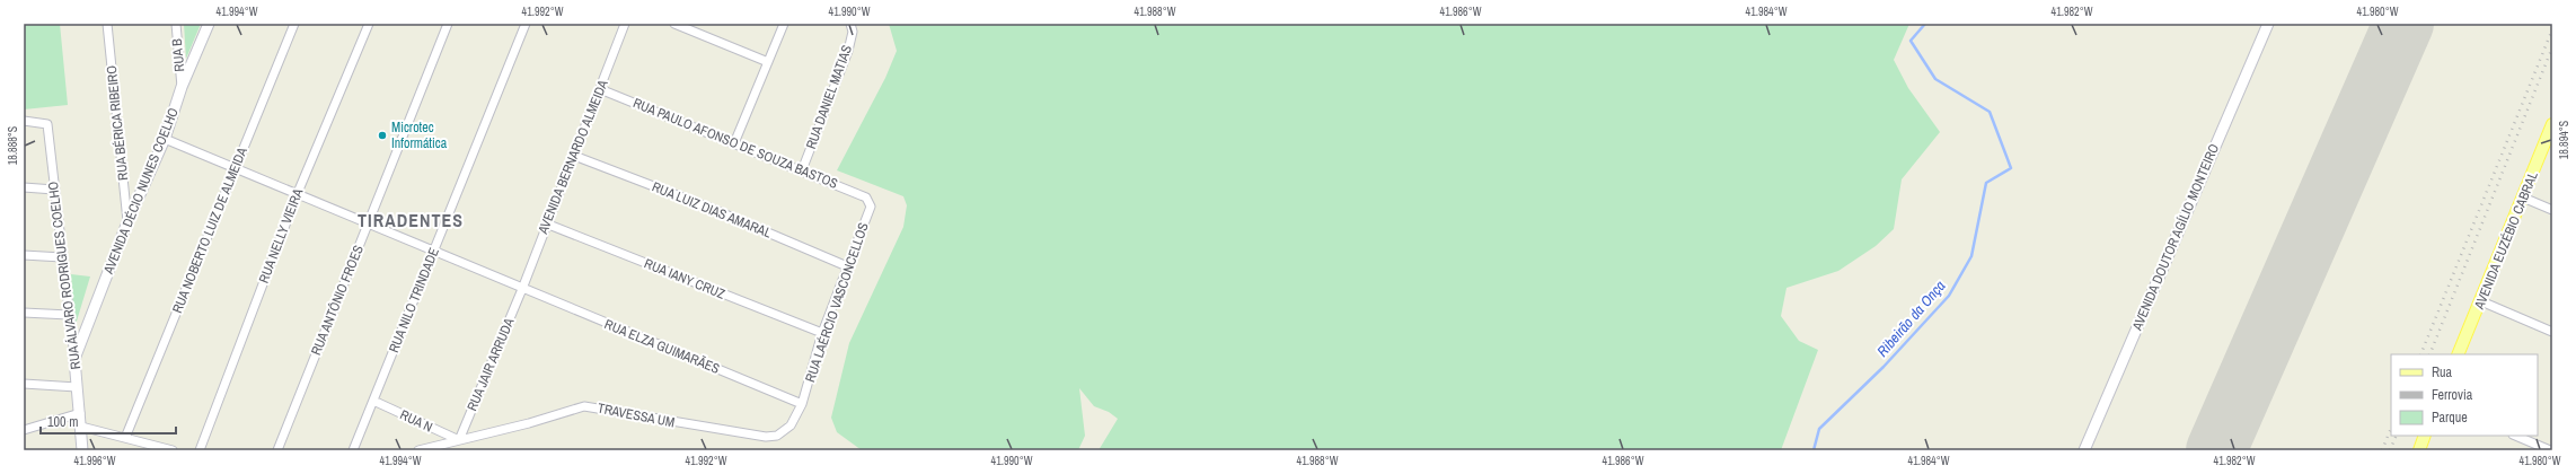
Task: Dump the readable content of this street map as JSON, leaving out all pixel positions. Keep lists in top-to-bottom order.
{
  "streets": {
    "main road": ["AVENIDA EUZÉBIO CABRAL"],
    "street": [
      "RUA B",
      "RUA DANIEL MATIAS",
      "RUA BÉRICA RIBEIRO",
      "RUA PAULO AFONSO DE SOUZA BASTOS",
      "AVENIDA BERNARDO ALMEIDA",
      "AVENIDA DÉCIO NUNES COELHO",
      "RUA LUIZ DIAS AMARAL",
      "RUA NOBERTO LUIZ DE ALMEIDA",
      "RUA NELLY VIEIRA",
      "AVENIDA DOUTOR AGÍLIO MONTEIRO",
      "RUA ÁLVARO RODRIGUES COELHO",
      "RUA IANY CRUZ",
      "RUA ANTÔNIO FROES",
      "RUA NILO TRINDADE",
      "RUA LAÉRCIO VASCONCELLOS",
      "RUA ELZA GUIMARÃES",
      "RUA JAIR ARRUDA",
      "TRAVESSA UM",
      "RUA N"
    ]
  },
  "crossings": [
    ["RUA B", "AVENIDA DÉCIO NUNES COELHO"],
    ["RUA DANIEL MATIAS", "RUA PAULO AFONSO DE SOUZA BASTOS"],
    ["RUA BÉRICA RIBEIRO", "AVENIDA DÉCIO NUNES COELHO"],
    ["RUA PAULO AFONSO DE SOUZA BASTOS", "AVENIDA BERNARDO ALMEIDA"],
    ["RUA PAULO AFONSO DE SOUZA BASTOS", "RUA LAÉRCIO VASCONCELLOS"],
    ["AVENIDA BERNARDO ALMEIDA", "RUA LUIZ DIAS AMARAL"],
    ["AVENIDA BERNARDO ALMEIDA", "RUA IANY CRUZ"],
    ["AVENIDA BERNARDO ALMEIDA", "RUA ELZA GUIMARÃES"],
    ["AVENIDA BERNARDO ALMEIDA", "RUA JAIR ARRUDA"],
    ["AVENIDA DÉCIO NUNES COELHO", "RUA ÁLVARO RODRIGUES COELHO"],
    ["AVENIDA DÉCIO NUNES COELHO", "RUA ELZA GUIMARÃES"],
    ["RUA LUIZ DIAS AMARAL", "RUA LAÉRCIO VASCONCELLOS"],
    ["RUA NOBERTO LUIZ DE ALMEIDA", "RUA ELZA GUIMARÃES"],
    ["RUA NELLY VIEIRA", "RUA ELZA GUIMARÃES"],
    ["RUA IANY CRUZ", "RUA LAÉRCIO VASCONCELLOS"],
    ["RUA ANTÔNIO FROES", "RUA ELZA GUIMARÃES"],
    ["RUA NILO TRINDADE", "RUA ELZA GUIMARÃES"],
    ["RUA NILO TRINDADE", "RUA N"],
    ["RUA LAÉRCIO VASCONCELLOS", "RUA ELZA GUIMARÃES"],
    ["RUA LAÉRCIO VASCONCELLOS", "TRAVESSA UM"],
    ["RUA ELZA GUIMARÃES", "RUA JAIR ARRUDA"],
    ["RUA ELZA GUIMARÃES", "TRAVESSA UM"],
    ["RUA JAIR ARRUDA", "TRAVESSA UM"],
    ["RUA JAIR ARRUDA", "RUA N"],
    ["TRAVESSA UM", "RUA N"]
  ],
  "districts": ["TIRADENTES"],
  "water": ["Ribeirão da Onça"],
  "places": ["Microtec Informática"],
  "legend": ["Rua", "Ferrovia", "Parque"],
  "scale_bar": "100 m",
  "coordinates": [
    "41.994°W",
    "41.992°W",
    "41.990°W",
    "41.988°W",
    "41.986°W",
    "41.984°W",
    "41.982°W",
    "41.980°W",
    "18.894°S",
    "18.888°S",
    "41.996°W"
  ]
}
